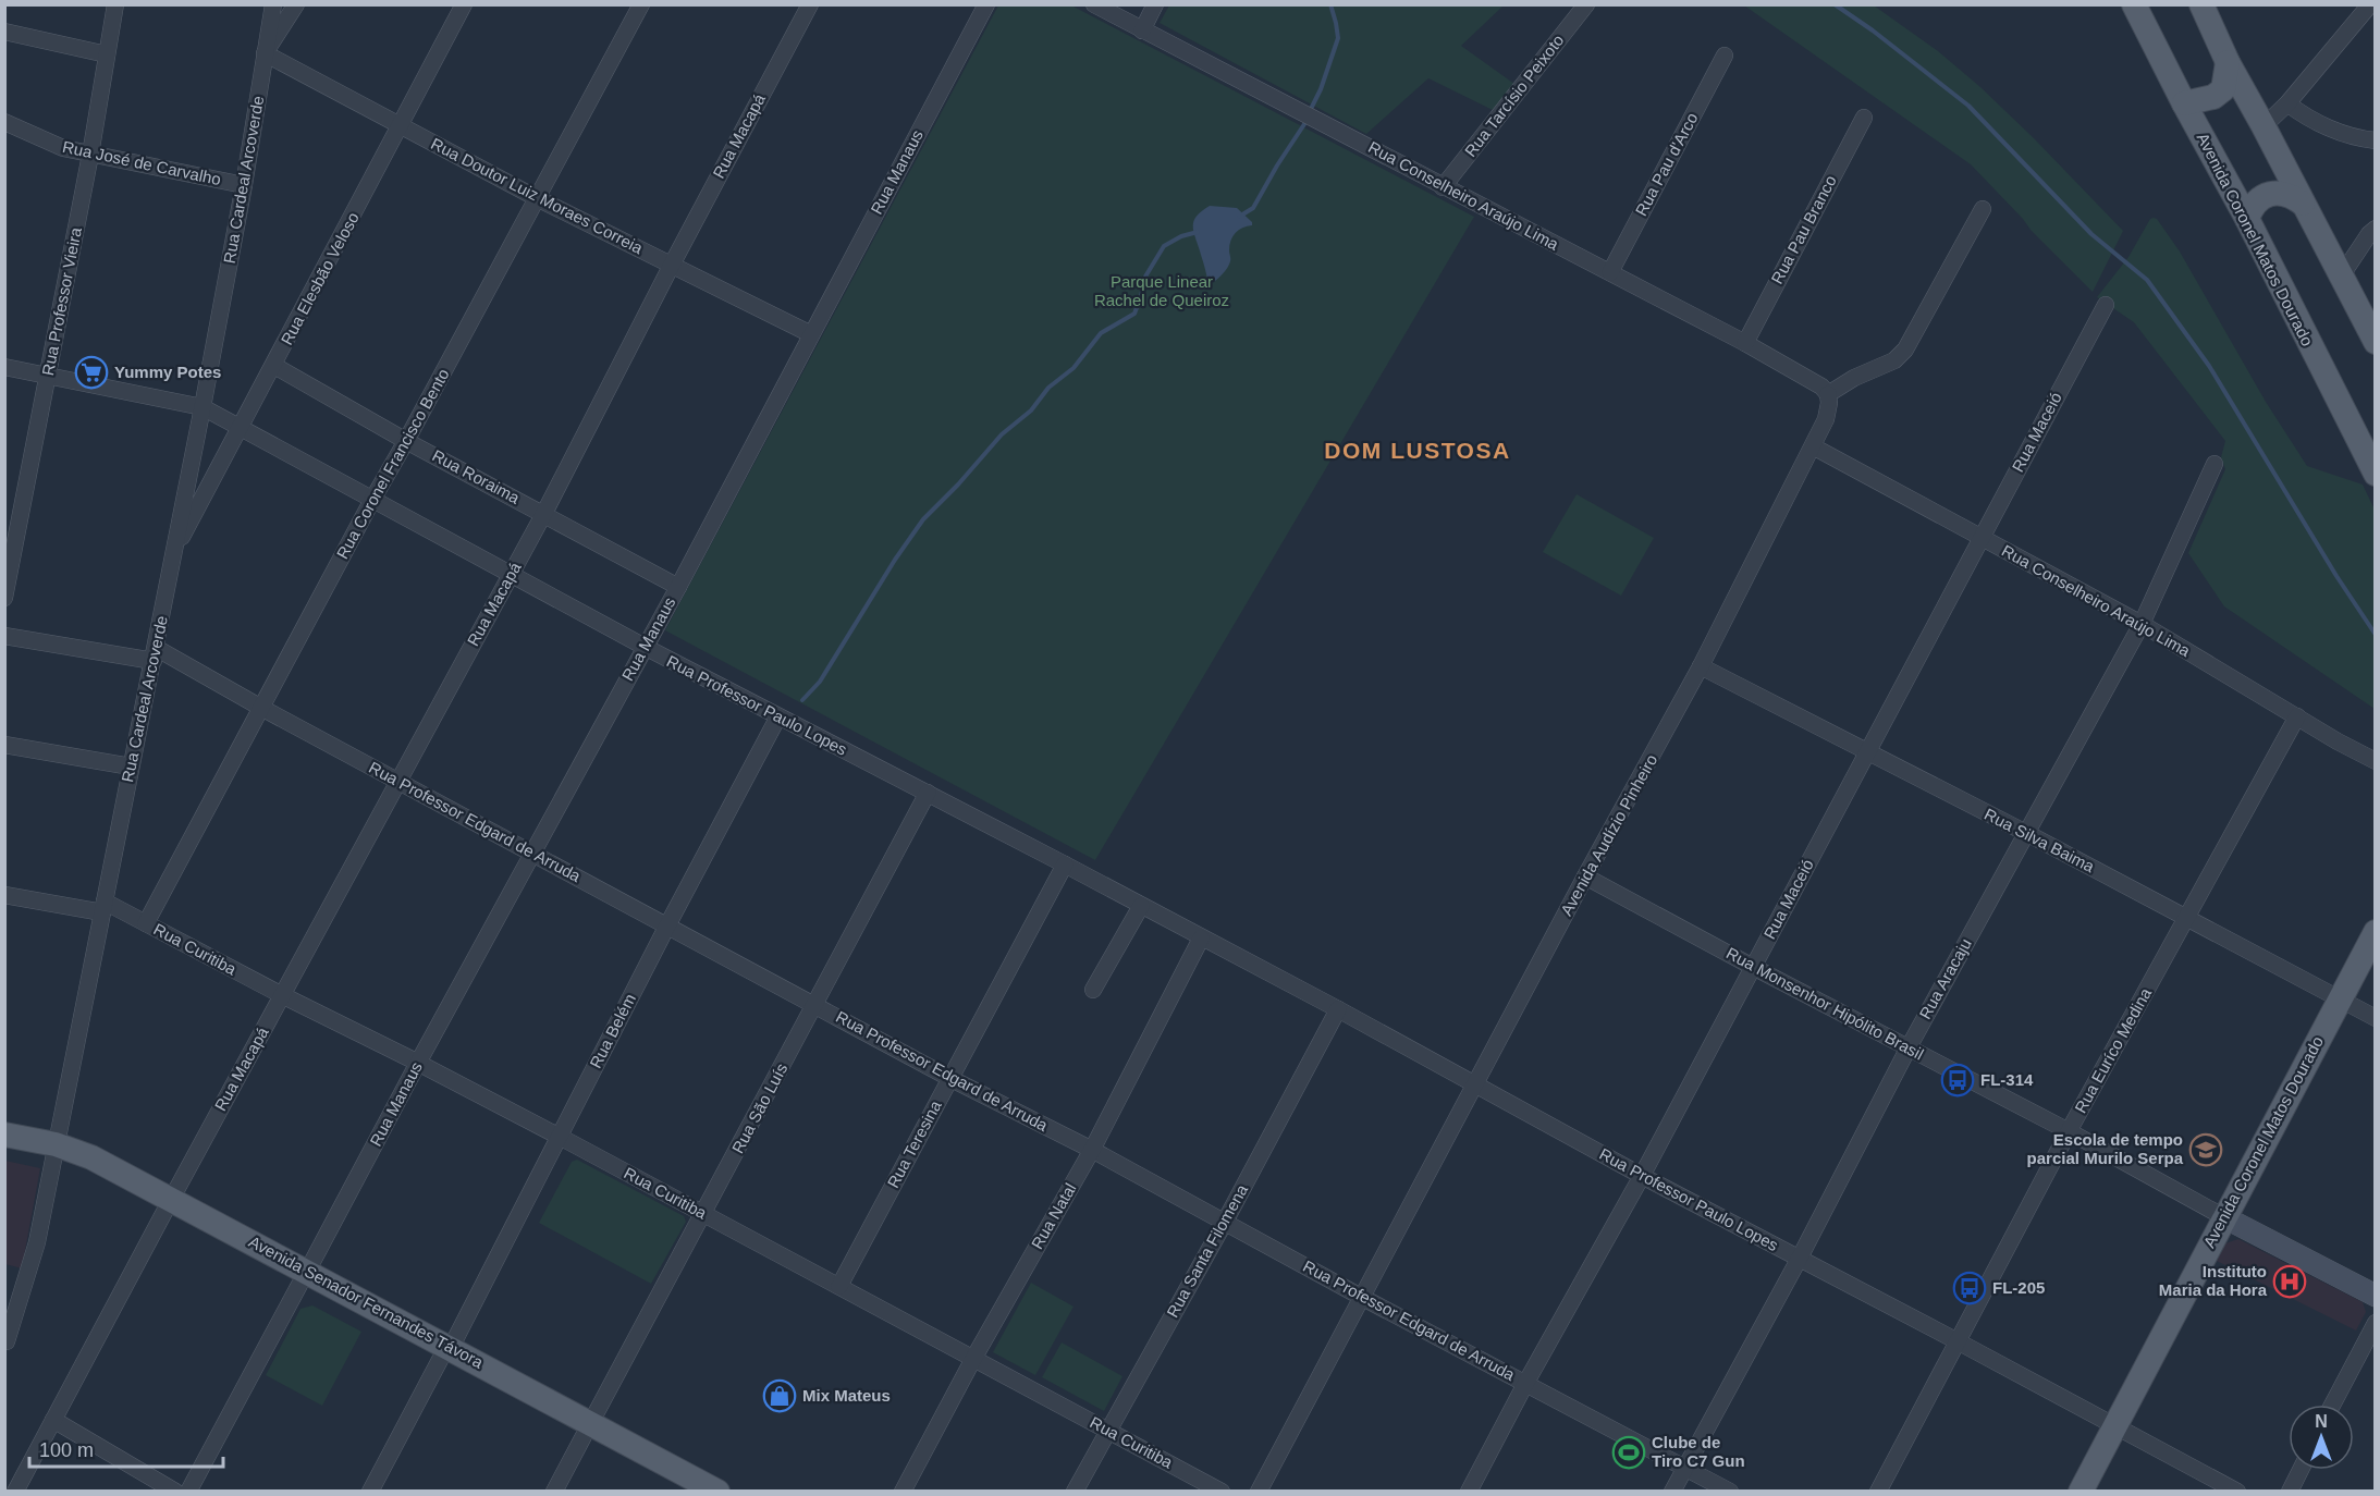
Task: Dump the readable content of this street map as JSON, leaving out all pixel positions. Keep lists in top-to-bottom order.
{
  "streets": {
    "main road": ["Avenida Coronel Matos Dourado", "Rua Monsenhor Hipólito Brasil", "Avenida Senador Fernandes Távora"],
    "street": [
      "Rua Tarcísio Peixoto",
      "Rua Macapá",
      "Rua José de Carvalho",
      "Rua Pau d'Arco",
      "Rua Manaus",
      "Rua Cardeal Arcoverde",
      "Rua Doutor Luiz Moraes Correia",
      "Rua Conselheiro Araújo Lima",
      "Rua Pau Branco",
      "Rua Elesbão Veloso",
      "Rua Professor Vieira",
      "Rua Maceió",
      "Rua Coronel Francisco Bento",
      "Rua Roraima",
      "Rua Professor Paulo Lopes",
      "Rua Professor Edgard de Arruda",
      "Avenida Audízio Pinheiro",
      "Rua Silva Baima",
      "Rua Curitiba",
      "Rua Aracaju",
      "Rua Belém",
      "Rua Euríco Medina",
      "Rua São Luís",
      "Rua Teresina",
      "Rua Natal",
      "Rua Santa Filomena"
    ]
  },
  "crossings": [
    ["Rua Tarcísio Peixoto", "Rua Conselheiro Araújo Lima"],
    ["Rua Macapá", "Rua Doutor Luiz Moraes Correia"],
    ["Rua Macapá", "Rua Roraima"],
    ["Rua Macapá", "Rua Professor Paulo Lopes"],
    ["Rua Macapá", "Rua Professor Edgard de Arruda"],
    ["Rua Macapá", "Rua Curitiba"],
    ["Rua Macapá", "Avenida Senador Fernandes Távora"],
    ["Rua José de Carvalho", "Rua Cardeal Arcoverde"],
    ["Rua José de Carvalho", "Rua Professor Vieira"],
    ["Rua Pau d'Arco", "Rua Conselheiro Araújo Lima"],
    ["Rua Manaus", "Rua Doutor Luiz Moraes Correia"],
    ["Rua Manaus", "Rua Roraima"],
    ["Rua Manaus", "Rua Professor Paulo Lopes"],
    ["Rua Manaus", "Rua Professor Edgard de Arruda"],
    ["Rua Manaus", "Rua Curitiba"],
    ["Rua Manaus", "Avenida Senador Fernandes Távora"],
    ["Rua Cardeal Arcoverde", "Rua Doutor Luiz Moraes Correia"],
    ["Rua Cardeal Arcoverde", "Rua Elesbão Veloso"],
    ["Rua Cardeal Arcoverde", "Rua Professor Paulo Lopes"],
    ["Rua Cardeal Arcoverde", "Rua Professor Edgard de Arruda"],
    ["Rua Cardeal Arcoverde", "Rua Curitiba"],
    ["Rua Cardeal Arcoverde", "Avenida Senador Fernandes Távora"],
    ["Rua Doutor Luiz Moraes Correia", "Rua Elesbão Veloso"],
    ["Rua Doutor Luiz Moraes Correia", "Rua Coronel Francisco Bento"],
    ["Rua Conselheiro Araújo Lima", "Rua Pau Branco"],
    ["Rua Conselheiro Araújo Lima", "Rua Maceió"],
    ["Rua Conselheiro Araújo Lima", "Avenida Audízio Pinheiro"],
    ["Rua Conselheiro Araújo Lima", "Rua Aracaju"],
    ["Rua Conselheiro Araújo Lima", "Rua Euríco Medina"],
    ["Avenida Coronel Matos Dourado", "Rua Professor Paulo Lopes"],
    ["Avenida Coronel Matos Dourado", "Rua Silva Baima"],
    ["Avenida Coronel Matos Dourado", "Rua Monsenhor Hipólito Brasil"],
    ["Rua Elesbão Veloso", "Rua Roraima"],
    ["Rua Elesbão Veloso", "Rua Professor Paulo Lopes"],
    ["Rua Professor Vieira", "Rua Professor Paulo Lopes"],
    ["Rua Maceió", "Rua Professor Paulo Lopes"],
    ["Rua Maceió", "Rua Professor Edgard de Arruda"],
    ["Rua Maceió", "Rua Silva Baima"],
    ["Rua Maceió", "Rua Monsenhor Hipólito Brasil"],
    ["Rua Coronel Francisco Bento", "Rua Roraima"],
    ["Rua Coronel Francisco Bento", "Rua Professor Paulo Lopes"],
    ["Rua Coronel Francisco Bento", "Rua Professor Edgard de Arruda"],
    ["Rua Coronel Francisco Bento", "Rua Curitiba"],
    ["Rua Professor Paulo Lopes", "Avenida Audízio Pinheiro"],
    ["Rua Professor Paulo Lopes", "Rua Aracaju"],
    ["Rua Professor Paulo Lopes", "Rua Belém"],
    ["Rua Professor Paulo Lopes", "Rua Euríco Medina"],
    ["Rua Professor Paulo Lopes", "Rua São Luís"],
    ["Rua Professor Paulo Lopes", "Rua Teresina"],
    ["Rua Professor Paulo Lopes", "Rua Natal"],
    ["Rua Professor Paulo Lopes", "Rua Santa Filomena"],
    ["Rua Professor Edgard de Arruda", "Avenida Audízio Pinheiro"],
    ["Rua Professor Edgard de Arruda", "Rua Aracaju"],
    ["Rua Professor Edgard de Arruda", "Rua Belém"],
    ["Rua Professor Edgard de Arruda", "Rua São Luís"],
    ["Rua Professor Edgard de Arruda", "Rua Teresina"],
    ["Rua Professor Edgard de Arruda", "Rua Natal"],
    ["Rua Professor Edgard de Arruda", "Rua Santa Filomena"],
    ["Avenida Audízio Pinheiro", "Rua Silva Baima"],
    ["Avenida Audízio Pinheiro", "Rua Monsenhor Hipólito Brasil"],
    ["Rua Silva Baima", "Rua Aracaju"],
    ["Rua Silva Baima", "Rua Euríco Medina"],
    ["Rua Curitiba", "Rua Belém"],
    ["Rua Curitiba", "Rua São Luís"],
    ["Rua Curitiba", "Rua Teresina"],
    ["Rua Curitiba", "Rua Natal"],
    ["Rua Curitiba", "Rua Santa Filomena"],
    ["Rua Aracaju", "Rua Monsenhor Hipólito Brasil"],
    ["Rua Monsenhor Hipólito Brasil", "Rua Euríco Medina"],
    ["Rua Belém", "Avenida Senador Fernandes Távora"],
    ["Rua São Luís", "Avenida Senador Fernandes Távora"]
  ],
  "districts": ["DOM LUSTOSA"],
  "parks": ["Parque Linear Rachel de Queiroz"],
  "places": {
    "supermarket": ["Yummy Potes"],
    "bus stop": ["FL-314", "FL-205"],
    "school or university": ["Escola de tempo parcial Murilo Serpa"],
    "hospital": ["Instituto Maria da Hora"],
    "shop": ["Mix Mateus"],
    "sports": ["Clube de Tiro C7 Gun"]
  },
  "scale_bar": "100 m",
  "north": "top"
}
